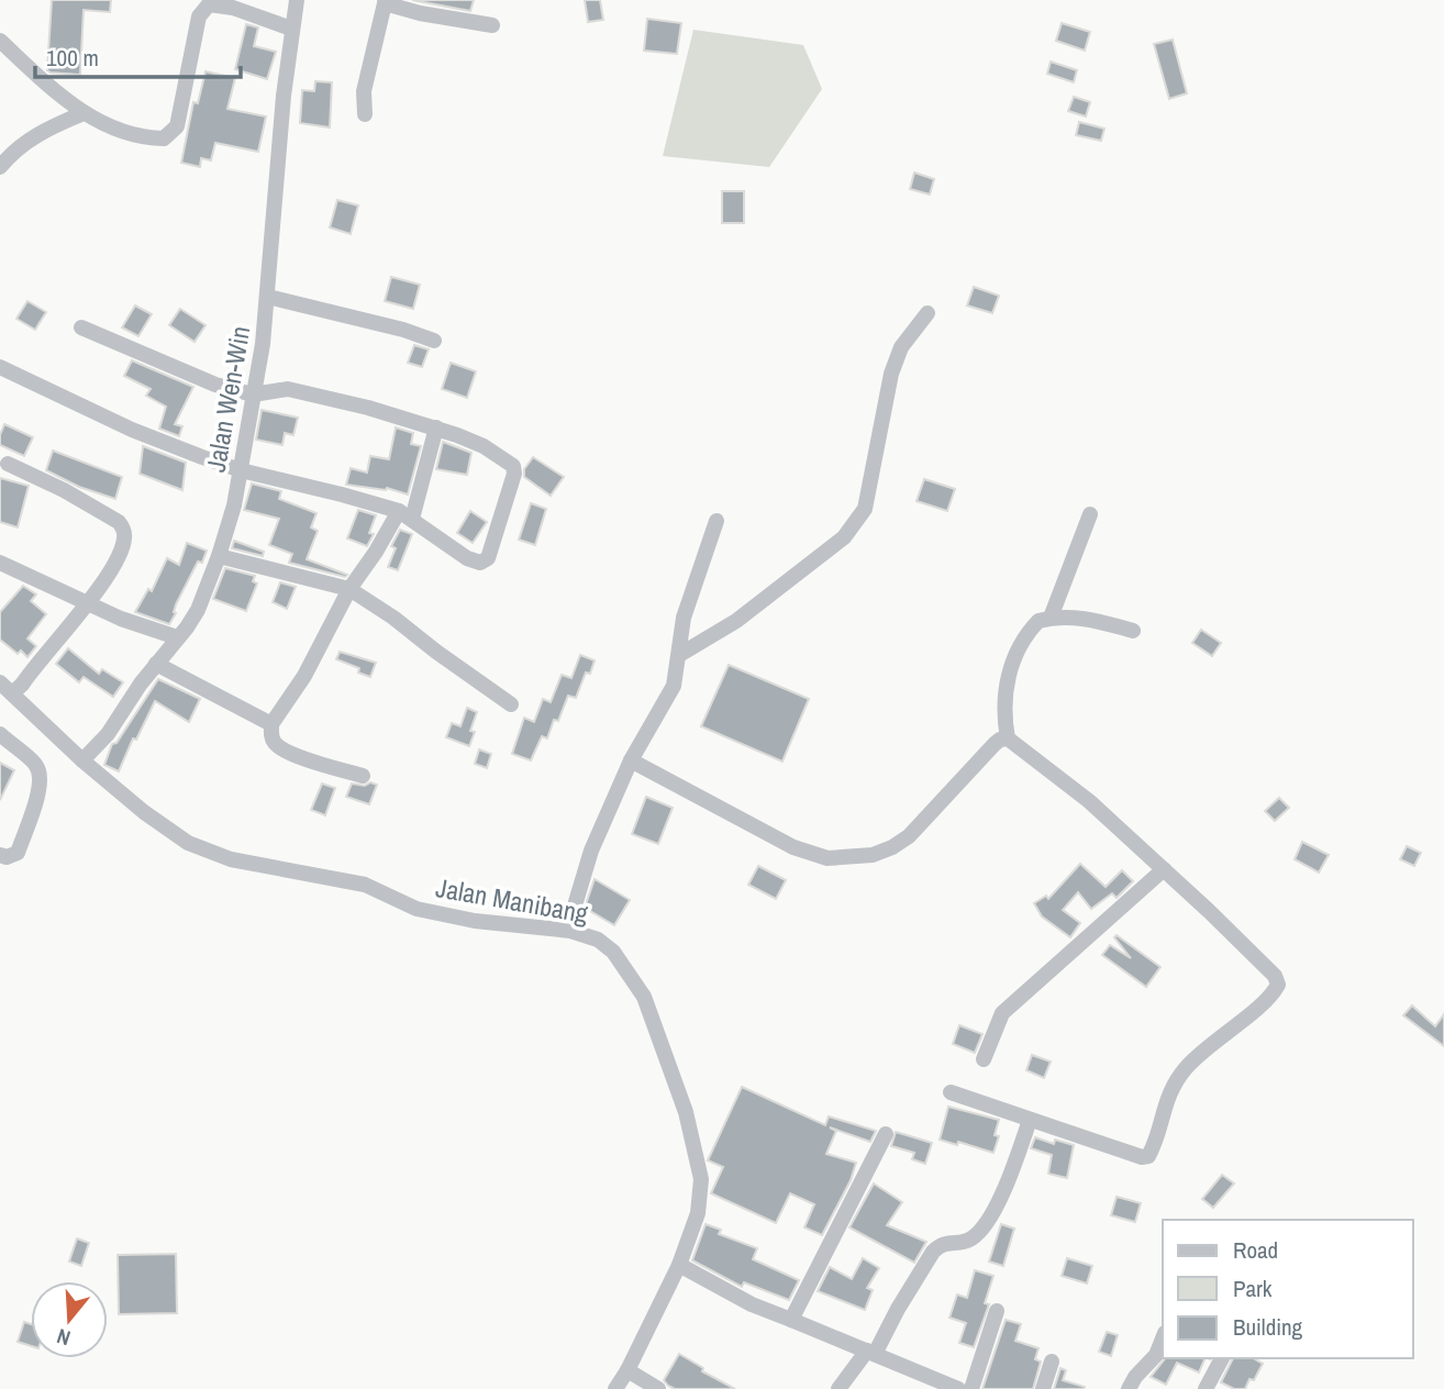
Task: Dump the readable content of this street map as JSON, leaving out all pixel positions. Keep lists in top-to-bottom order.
{
  "streets": {
    "street": ["Jalan Wen-Win", "Jalan Manibang"]
  },
  "crossings": [
    ["Jalan Wen-Win", "Jalan Manibang"]
  ],
  "legend": ["Road", "Park", "Building"],
  "scale_bar": "100 m",
  "north": "bottom"
}
